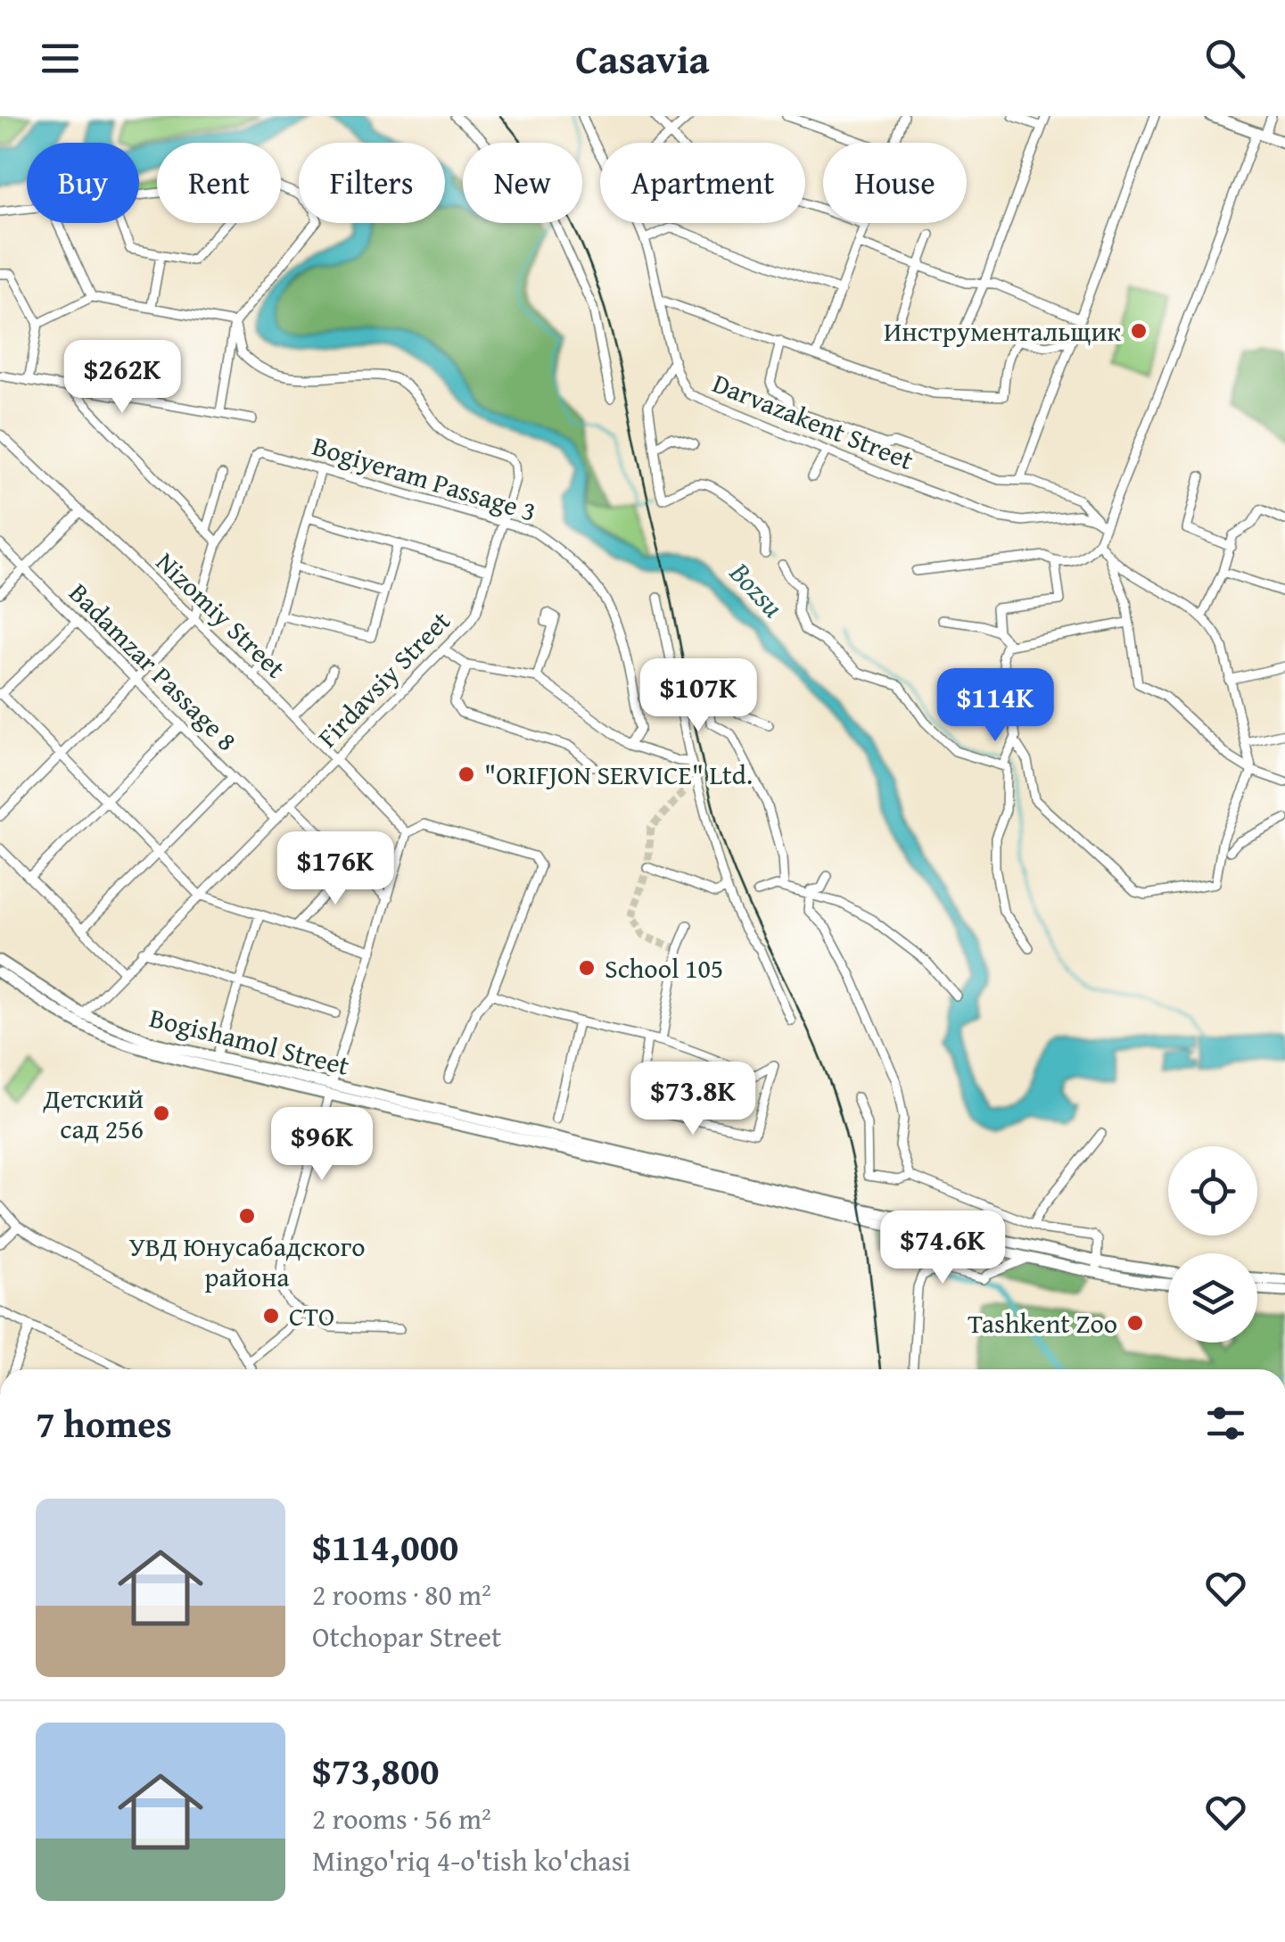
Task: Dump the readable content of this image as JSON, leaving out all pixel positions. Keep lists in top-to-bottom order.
{
  "streets": {
    "main road": ["Bogishamol Street"],
    "street": [
      "Darvazakent Street",
      "Bogiyeram Passage 3",
      "Nizomiy Street",
      "Badamzar Passage 8",
      "Firdavsiy Street"
    ]
  },
  "crossings": [
    ["Bogiyeram Passage 3", "Firdavsiy Street"],
    ["Nizomiy Street", "Firdavsiy Street"],
    ["Badamzar Passage 8", "Firdavsiy Street"],
    ["Firdavsiy Street", "Bogishamol Street"]
  ],
  "water": ["Bozsu"],
  "places": [
    "Инструментальщик",
    "\"ORIFJON SERVICE\" Ltd.",
    "School 105",
    "Детский сад 256",
    "УВД Юнусабадского района",
    "СТО",
    "Tashkent Zoo"
  ],
  "page": {
    "header": "Casavia",
    "chip": [
      "Buy",
      "Rent",
      "Filters",
      "New",
      "Apartment",
      "House"
    ],
    "price": [
      "$262K",
      "$107K",
      "$114K",
      "$176K",
      "$73.8K",
      "$96K",
      "$74.6K"
    ],
    "heading": "7 homes",
    "list": [
      {
        "name": "$114,000",
        "note": "2 rooms · 80 m² · Otchopar Street"
      },
      {
        "name": "$73,800",
        "note": "2 rooms · 56 m² · Mingo'riq 4-o'tish ko'chasi"
      }
    ]
  }
}
